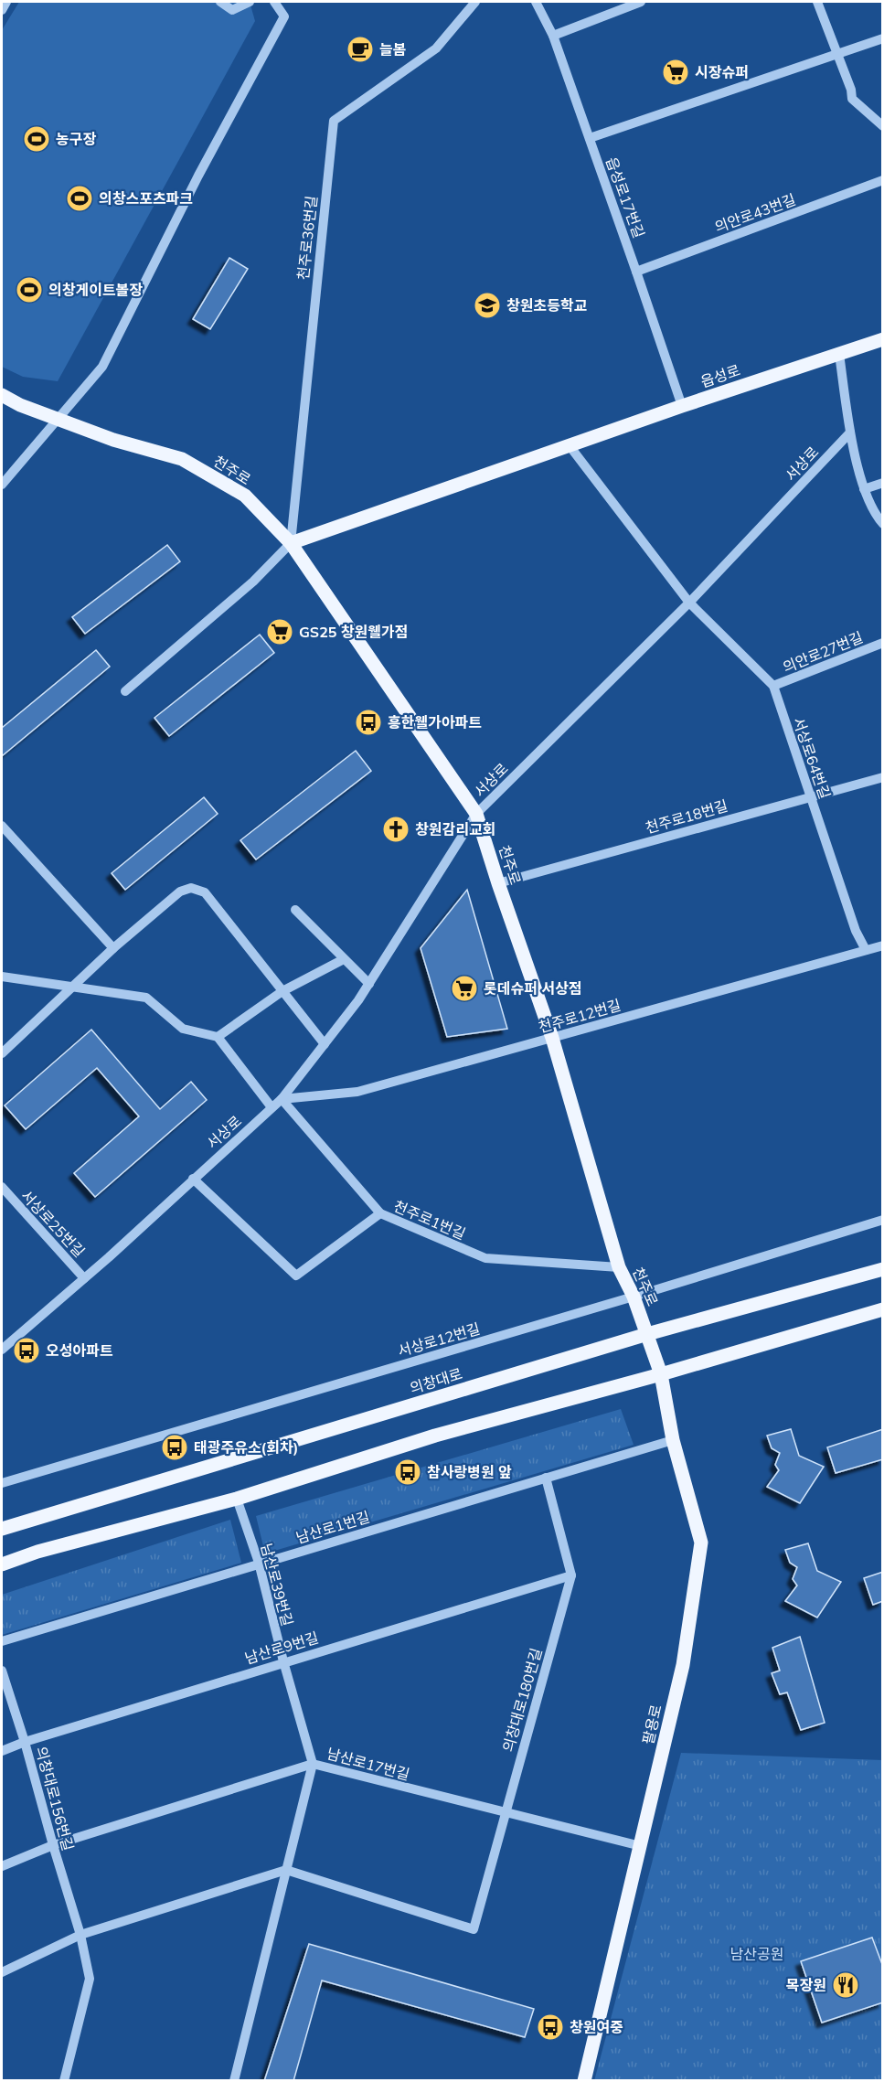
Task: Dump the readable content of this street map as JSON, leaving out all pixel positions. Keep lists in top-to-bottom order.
{
  "streets": {
    "main road": [
      "읍성로",
      "천주로",
      "의창대로",
      "팔용로"
    ],
    "street": [
      "읍성로17번길",
      "의안로43번길",
      "천주로36번길",
      "서상로",
      "의안로27번길",
      "서상로64번길",
      "천주로18번길",
      "천주로12번길",
      "천주로1번길",
      "서상로25번길",
      "서상로12번길",
      "남산로1번길",
      "남산로39번길",
      "남산로9번길",
      "의창대로180번길",
      "남산로17번길",
      "의창대로156번길"
    ]
  },
  "crossings": [
    ["읍성로17번길", "의안로43번길"],
    ["읍성로17번길", "읍성로"],
    ["천주로36번길", "읍성로"],
    ["천주로36번길", "천주로"],
    ["읍성로", "천주로"],
    ["서상로", "천주로"],
    ["서상로", "서상로64번길"],
    ["서상로", "천주로12번길"],
    ["서상로", "천주로1번길"],
    ["서상로", "서상로25번길"],
    ["천주로", "천주로18번길"],
    ["천주로", "천주로12번길"],
    ["천주로", "천주로1번길"],
    ["천주로", "서상로12번길"],
    ["천주로", "의창대로"],
    ["천주로", "팔용로"],
    ["의안로27번길", "서상로64번길"],
    ["서상로64번길", "천주로18번길"],
    ["서상로64번길", "천주로12번길"],
    ["천주로12번길", "천주로1번길"],
    ["남산로1번길", "남산로39번길"],
    ["남산로1번길", "팔용로"],
    ["남산로39번길", "남산로9번길"],
    ["남산로39번길", "의창대로180번길"],
    ["남산로39번길", "남산로17번길"],
    ["남산로9번길", "의창대로180번길"],
    ["남산로9번길", "의창대로156번길"],
    ["의창대로180번길", "남산로17번길"],
    ["팔용로", "남산로17번길"],
    ["남산로17번길", "의창대로156번길"]
  ],
  "parks": ["남산공원"],
  "places": {
    "cafe": ["늘봄"],
    "supermarket": ["시장슈퍼", "GS25 창원웰가점", "롯데슈퍼 서상점"],
    "sports": ["농구장", "의창스포츠파크", "의창게이트볼장"],
    "school or university": ["창원초등학교"],
    "bus stop": [
      "흥한웰가아파트",
      "오성아파트",
      "태광주유소(회차)",
      "참사랑병원 앞",
      "창원여중"
    ],
    "church": ["창원감리교회"],
    "restaurant": ["목장원"]
  }
}
